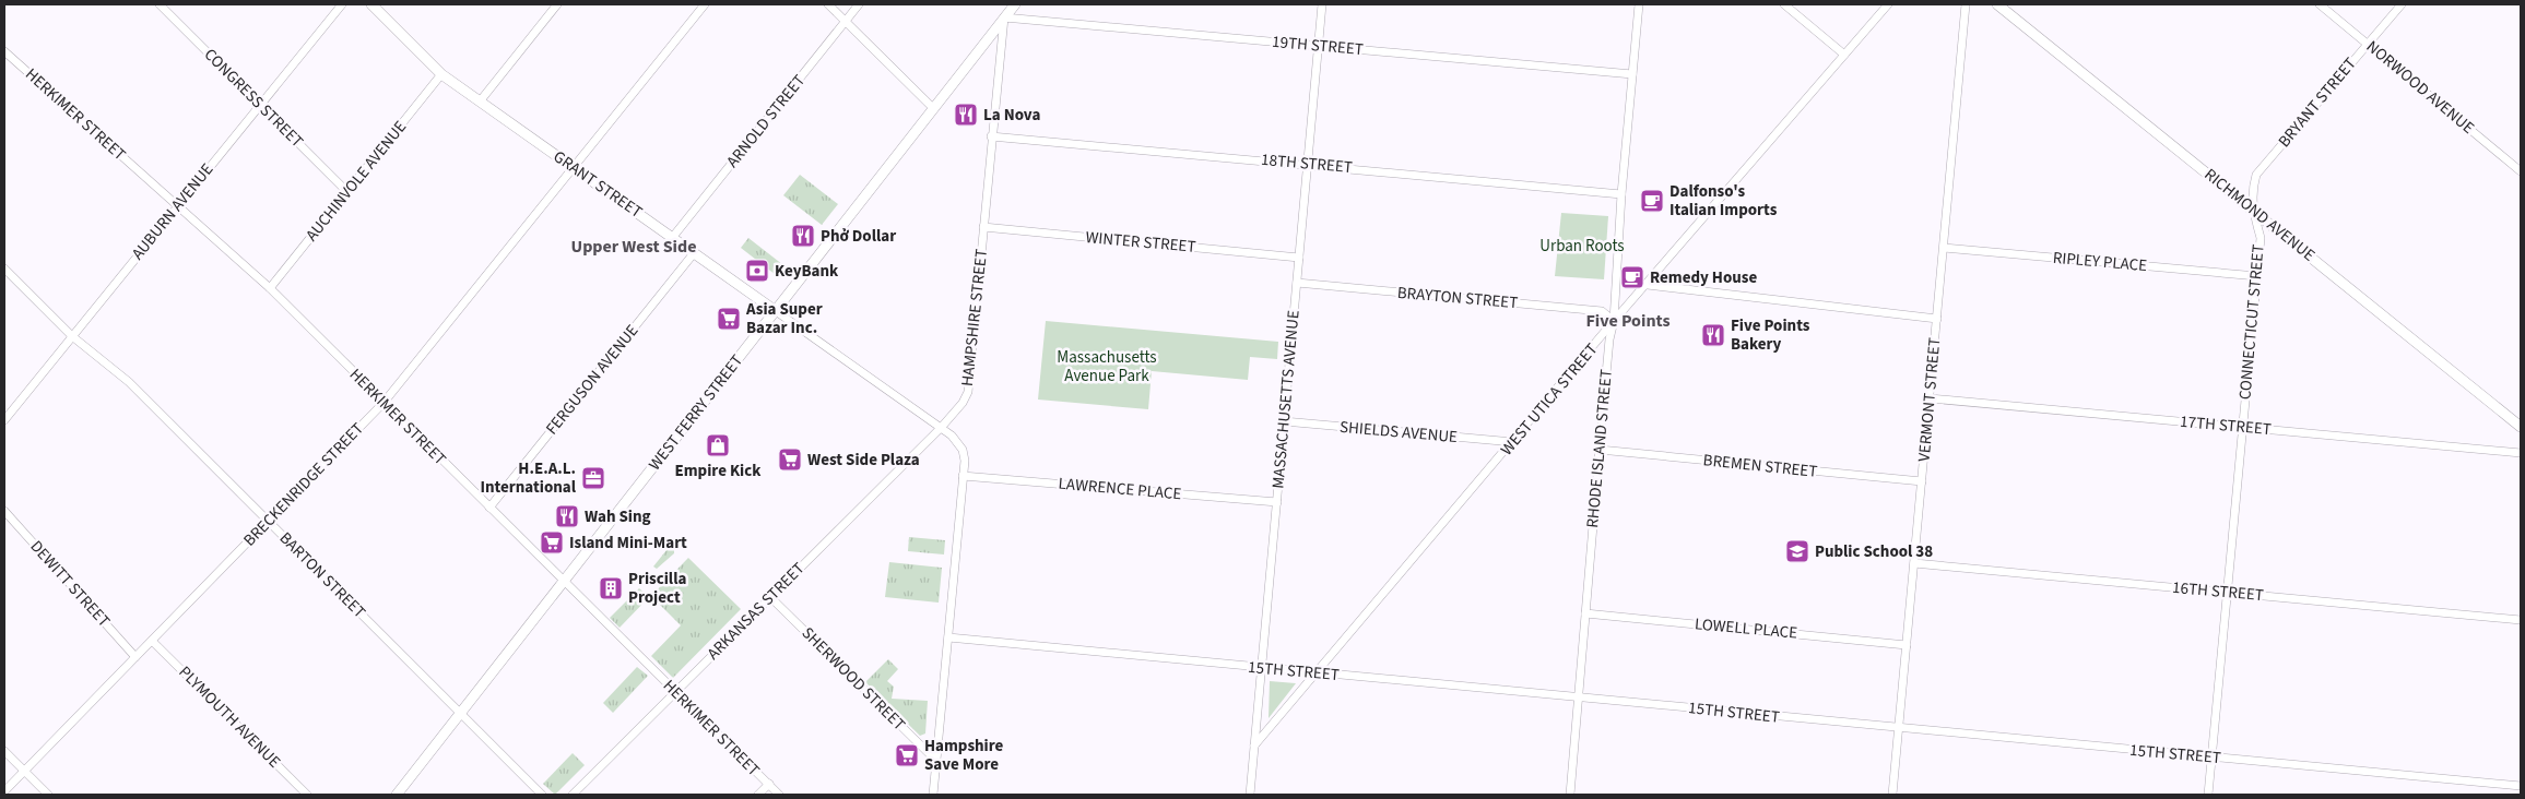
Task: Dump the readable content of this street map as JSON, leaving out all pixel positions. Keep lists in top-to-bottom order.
{
  "streets": {
    "street": [
      "19TH STREET",
      "NORWOOD AVENUE",
      "CONGRESS STREET",
      "BRYANT STREET",
      "HERKIMER STREET",
      "ARNOLD STREET",
      "18TH STREET",
      "AUCHINVOLE AVENUE",
      "GRANT STREET",
      "AUBURN AVENUE",
      "RICHMOND AVENUE",
      "WINTER STREET",
      "RIPLEY PLACE",
      "BRAYTON STREET",
      "HAMPSHIRE STREET",
      "CONNECTICUT STREET",
      "FERGUSON AVENUE",
      "MASSACHUSETTS AVENUE",
      "WEST UTICA STREET",
      "VERMONT STREET",
      "WEST FERRY STREET",
      "17TH STREET",
      "SHIELDS AVENUE",
      "RHODE ISLAND STREET",
      "BREMEN STREET",
      "BRECKENRIDGE STREET",
      "LAWRENCE PLACE",
      "BARTON STREET",
      "DEWITT STREET",
      "16TH STREET",
      "ARKANSAS STREET",
      "LOWELL PLACE",
      "15TH STREET",
      "SHERWOOD STREET",
      "PLYMOUTH AVENUE"
    ]
  },
  "crossings": [
    ["19TH STREET", "HAMPSHIRE STREET"],
    ["19TH STREET", "MASSACHUSETTS AVENUE"],
    ["19TH STREET", "WEST FERRY STREET"],
    ["19TH STREET", "RHODE ISLAND STREET"],
    ["NORWOOD AVENUE", "BRYANT STREET"],
    ["CONGRESS STREET", "AUCHINVOLE AVENUE"],
    ["CONGRESS STREET", "AUBURN AVENUE"],
    ["BRYANT STREET", "RICHMOND AVENUE"],
    ["BRYANT STREET", "CONNECTICUT STREET"],
    ["HERKIMER STREET", "AUCHINVOLE AVENUE"],
    ["HERKIMER STREET", "AUBURN AVENUE"],
    ["HERKIMER STREET", "FERGUSON AVENUE"],
    ["HERKIMER STREET", "WEST FERRY STREET"],
    ["HERKIMER STREET", "BRECKENRIDGE STREET"],
    ["HERKIMER STREET", "ARKANSAS STREET"],
    ["ARNOLD STREET", "GRANT STREET"],
    ["18TH STREET", "HAMPSHIRE STREET"],
    ["18TH STREET", "MASSACHUSETTS AVENUE"],
    ["18TH STREET", "RHODE ISLAND STREET"],
    ["AUCHINVOLE AVENUE", "GRANT STREET"],
    ["GRANT STREET", "HAMPSHIRE STREET"],
    ["GRANT STREET", "FERGUSON AVENUE"],
    ["GRANT STREET", "WEST FERRY STREET"],
    ["GRANT STREET", "BRECKENRIDGE STREET"],
    ["GRANT STREET", "ARKANSAS STREET"],
    ["AUBURN AVENUE", "BARTON STREET"],
    ["RICHMOND AVENUE", "CONNECTICUT STREET"],
    ["WINTER STREET", "HAMPSHIRE STREET"],
    ["WINTER STREET", "MASSACHUSETTS AVENUE"],
    ["RIPLEY PLACE", "CONNECTICUT STREET"],
    ["RIPLEY PLACE", "VERMONT STREET"],
    ["BRAYTON STREET", "MASSACHUSETTS AVENUE"],
    ["BRAYTON STREET", "WEST UTICA STREET"],
    ["BRAYTON STREET", "RHODE ISLAND STREET"],
    ["HAMPSHIRE STREET", "WEST FERRY STREET"],
    ["HAMPSHIRE STREET", "ARKANSAS STREET"],
    ["CONNECTICUT STREET", "17TH STREET"],
    ["CONNECTICUT STREET", "16TH STREET"],
    ["CONNECTICUT STREET", "15TH STREET"],
    ["MASSACHUSETTS AVENUE", "WEST UTICA STREET"],
    ["MASSACHUSETTS AVENUE", "SHIELDS AVENUE"],
    ["MASSACHUSETTS AVENUE", "LAWRENCE PLACE"],
    ["MASSACHUSETTS AVENUE", "15TH STREET"],
    ["WEST UTICA STREET", "SHIELDS AVENUE"],
    ["WEST UTICA STREET", "RHODE ISLAND STREET"],
    ["WEST UTICA STREET", "15TH STREET"],
    ["VERMONT STREET", "17TH STREET"],
    ["VERMONT STREET", "BREMEN STREET"],
    ["VERMONT STREET", "16TH STREET"],
    ["VERMONT STREET", "LOWELL PLACE"],
    ["VERMONT STREET", "15TH STREET"],
    ["WEST FERRY STREET", "BARTON STREET"],
    ["RHODE ISLAND STREET", "BREMEN STREET"],
    ["RHODE ISLAND STREET", "LOWELL PLACE"],
    ["RHODE ISLAND STREET", "15TH STREET"],
    ["BRECKENRIDGE STREET", "BARTON STREET"],
    ["BRECKENRIDGE STREET", "DEWITT STREET"],
    ["BRECKENRIDGE STREET", "PLYMOUTH AVENUE"],
    ["ARKANSAS STREET", "SHERWOOD STREET"]
  ],
  "districts": ["Upper West Side", "Five Points"],
  "parks": ["Urban Roots", "Massachusetts Avenue Park"],
  "places": {
    "restaurant": [
      "La Nova",
      "Phở Dollar",
      "Five Points Bakery",
      "Wah Sing"
    ],
    "cafe": ["Dalfonso's Italian Imports", "Remedy House"],
    "bank": ["KeyBank"],
    "supermarket": [
      "Asia Super Bazar Inc.",
      "West Side Plaza",
      "Island Mini-Mart",
      "Hampshire Save More"
    ],
    "shop": ["Empire Kick"],
    "office": ["H.E.A.L. International"],
    "school or university": ["Public School 38"],
    "building": ["Priscilla Project"]
  }
}
